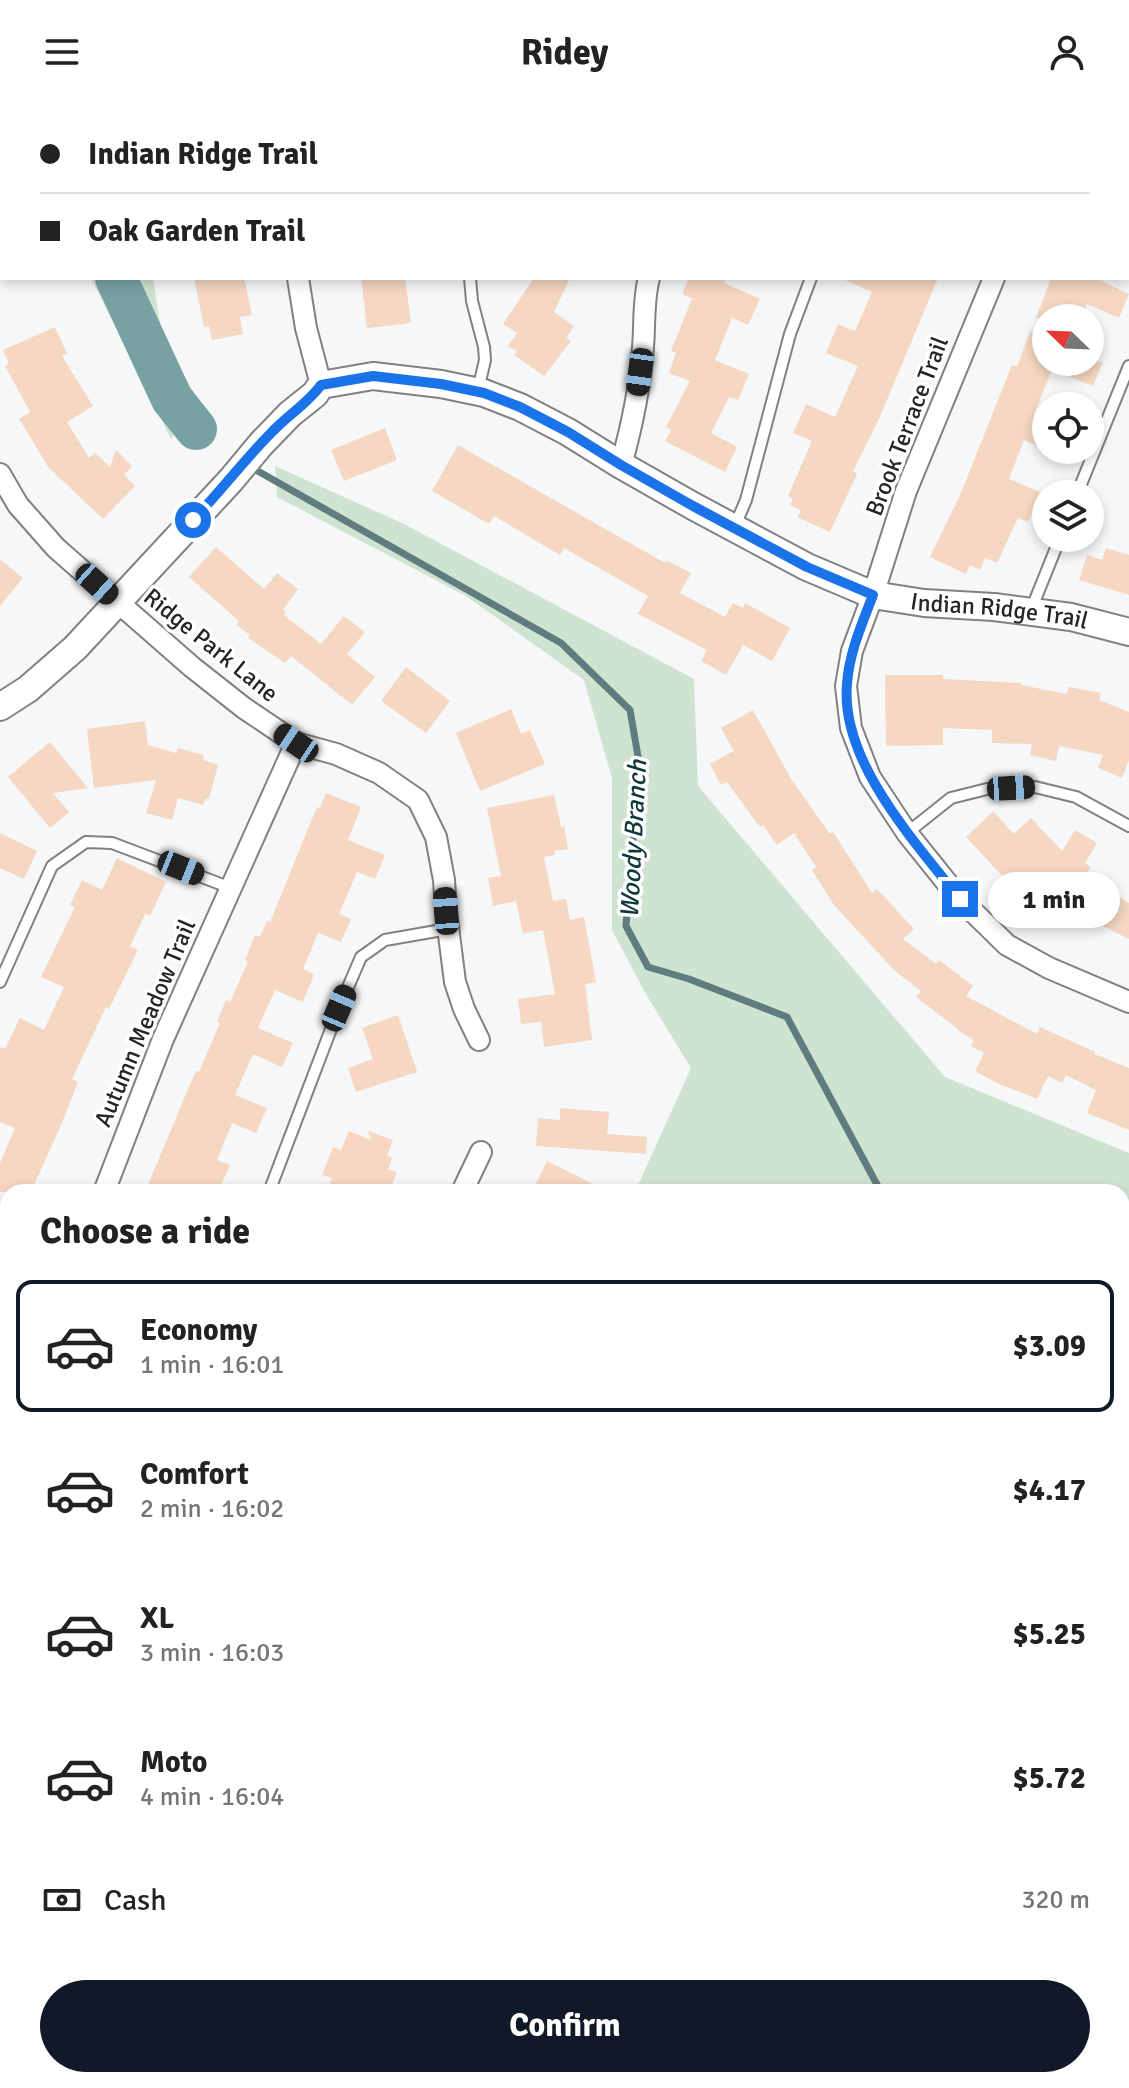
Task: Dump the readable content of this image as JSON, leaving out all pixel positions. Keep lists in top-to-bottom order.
{
  "streets": {
    "street": [
      "Brook Terrace Trail",
      "Indian Ridge Trail",
      "Ridge Park Lane",
      "Autumn Meadow Trail"
    ]
  },
  "crossings": [
    ["Brook Terrace Trail", "Indian Ridge Trail"],
    ["Ridge Park Lane", "Autumn Meadow Trail"]
  ],
  "water": ["Woody Branch"],
  "north": "top left",
  "page": {
    "header": "Ridey",
    "banner": ["Indian Ridge Trail", "Oak Garden Trail"],
    "bubble": "1 min",
    "heading": "Choose a ride",
    "list": [
      {
        "name": "Economy",
        "note": "1 min · 16:01",
        "value": "$3.09"
      },
      {
        "name": "Comfort",
        "note": "2 min · 16:02",
        "value": "$4.17"
      },
      {
        "name": "XL",
        "note": "3 min · 16:03",
        "value": "$5.25"
      },
      {
        "name": "Moto",
        "note": "4 min · 16:04",
        "value": "$5.72"
      }
    ],
    "pay": ["Cash", "320 m"],
    "buttons": "Confirm"
  }
}
